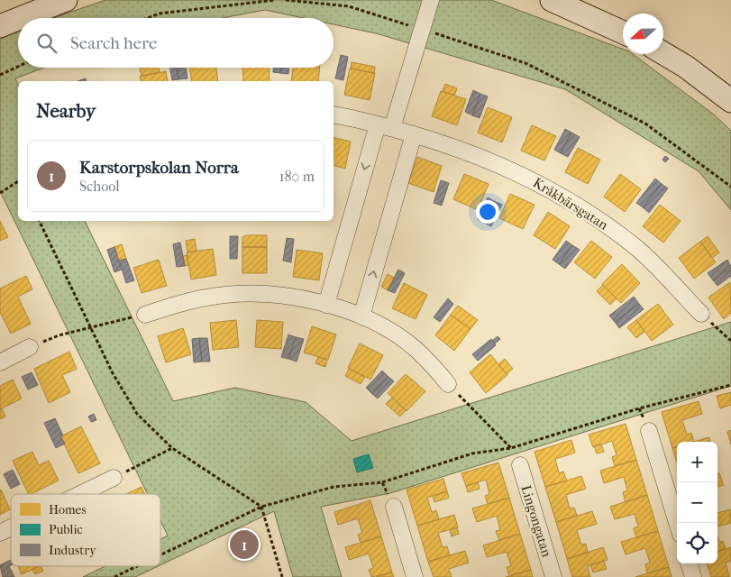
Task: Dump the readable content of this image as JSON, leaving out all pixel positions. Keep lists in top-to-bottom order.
{
  "streets": {
    "street": ["Kråkbärsgatan", "Lingongatan"]
  },
  "legend": ["Homes", "Public", "Industry"],
  "north": "left",
  "page": {
    "search": "Search here",
    "heading": "Nearby",
    "list": [
      {
        "mark": "1",
        "name": "Karstorpskolan Norra",
        "note": "School",
        "value": "180 m"
      }
    ],
    "map_buttons": ["+", "−"],
    "pins": "1"
  }
}
